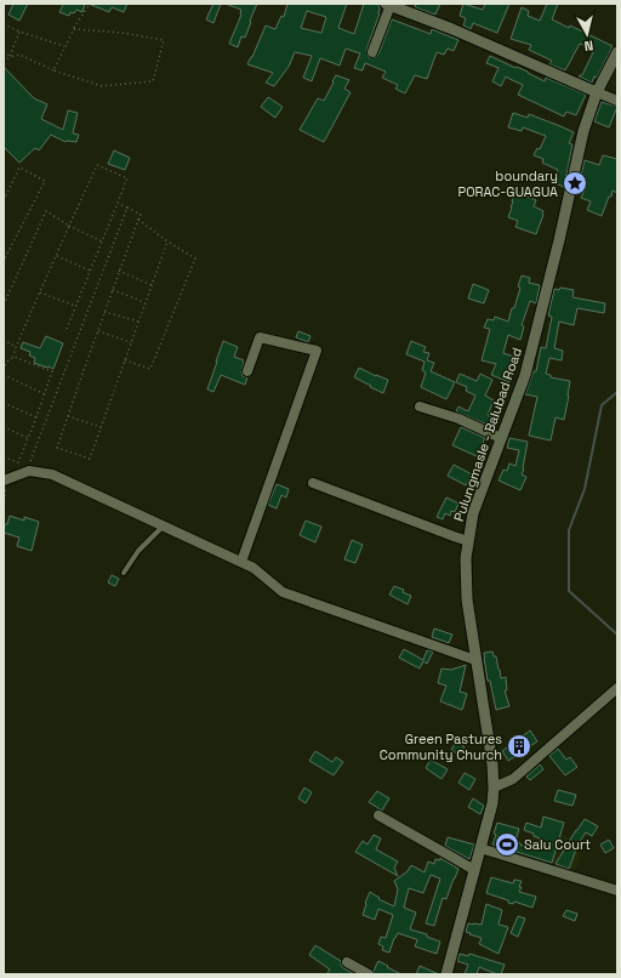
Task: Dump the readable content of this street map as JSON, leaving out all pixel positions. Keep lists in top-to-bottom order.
{
  "streets": {
    "street": ["Pulungmasle - Balubad Road"]
  },
  "places": {
    "place": ["boundary PORAC-GUAGUA"],
    "building": ["Green Pastures Community Church"],
    "sports": ["Salu Court"]
  },
  "north": "bottom"
}
